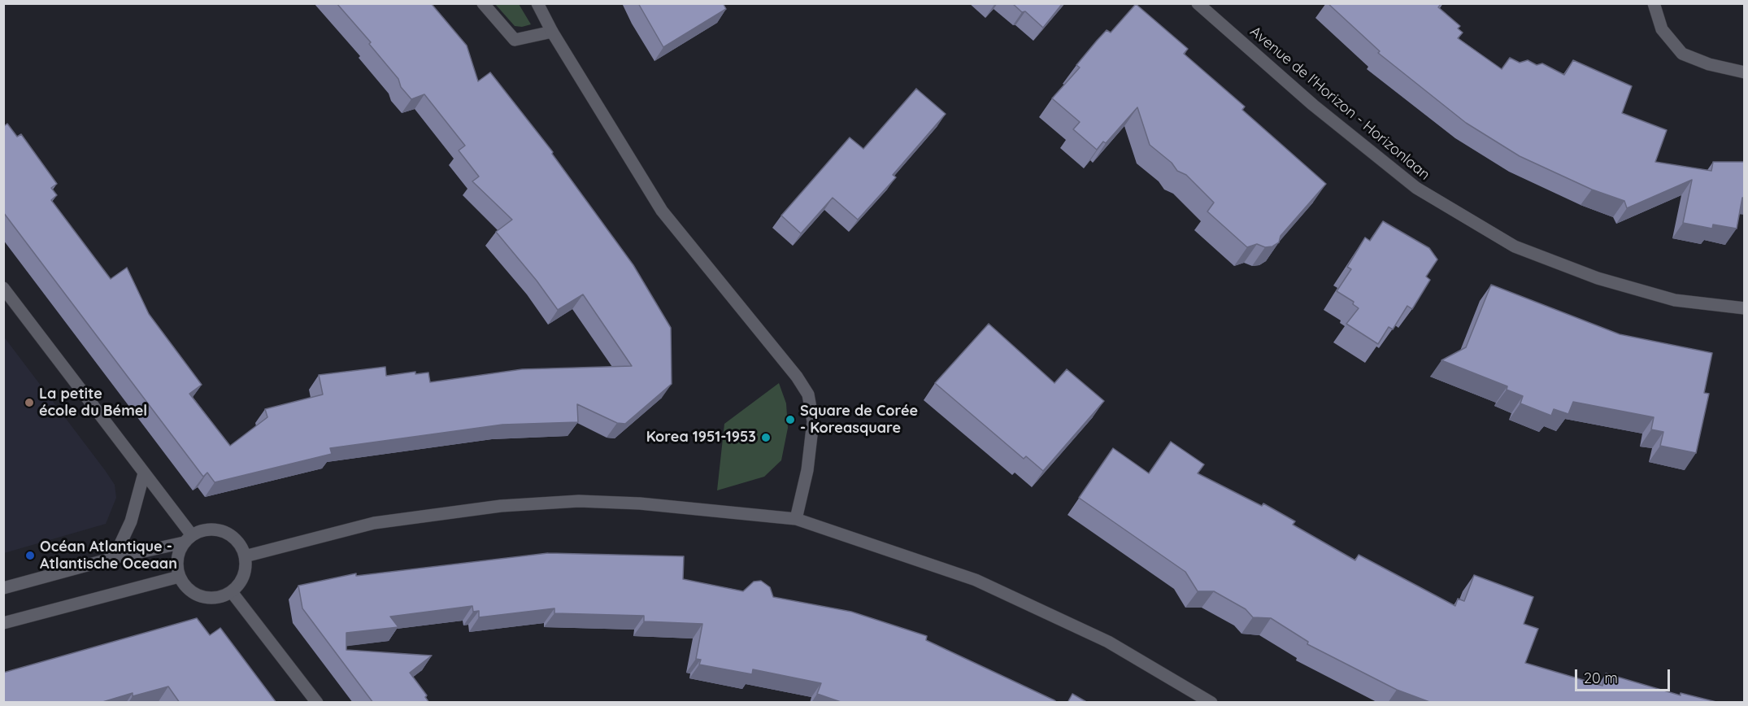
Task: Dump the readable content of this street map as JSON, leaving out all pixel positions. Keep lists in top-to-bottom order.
{
  "streets": {
    "street": ["Avenue de l'Horizon - Horizonlaan"]
  },
  "places": [
    "La petite école du Bémel",
    "Square de Corée - Koreasquare",
    "Korea 1951-1953",
    "Océan Atlantique - Atlantische Oceaan"
  ],
  "scale_bar": "20 m"
}
